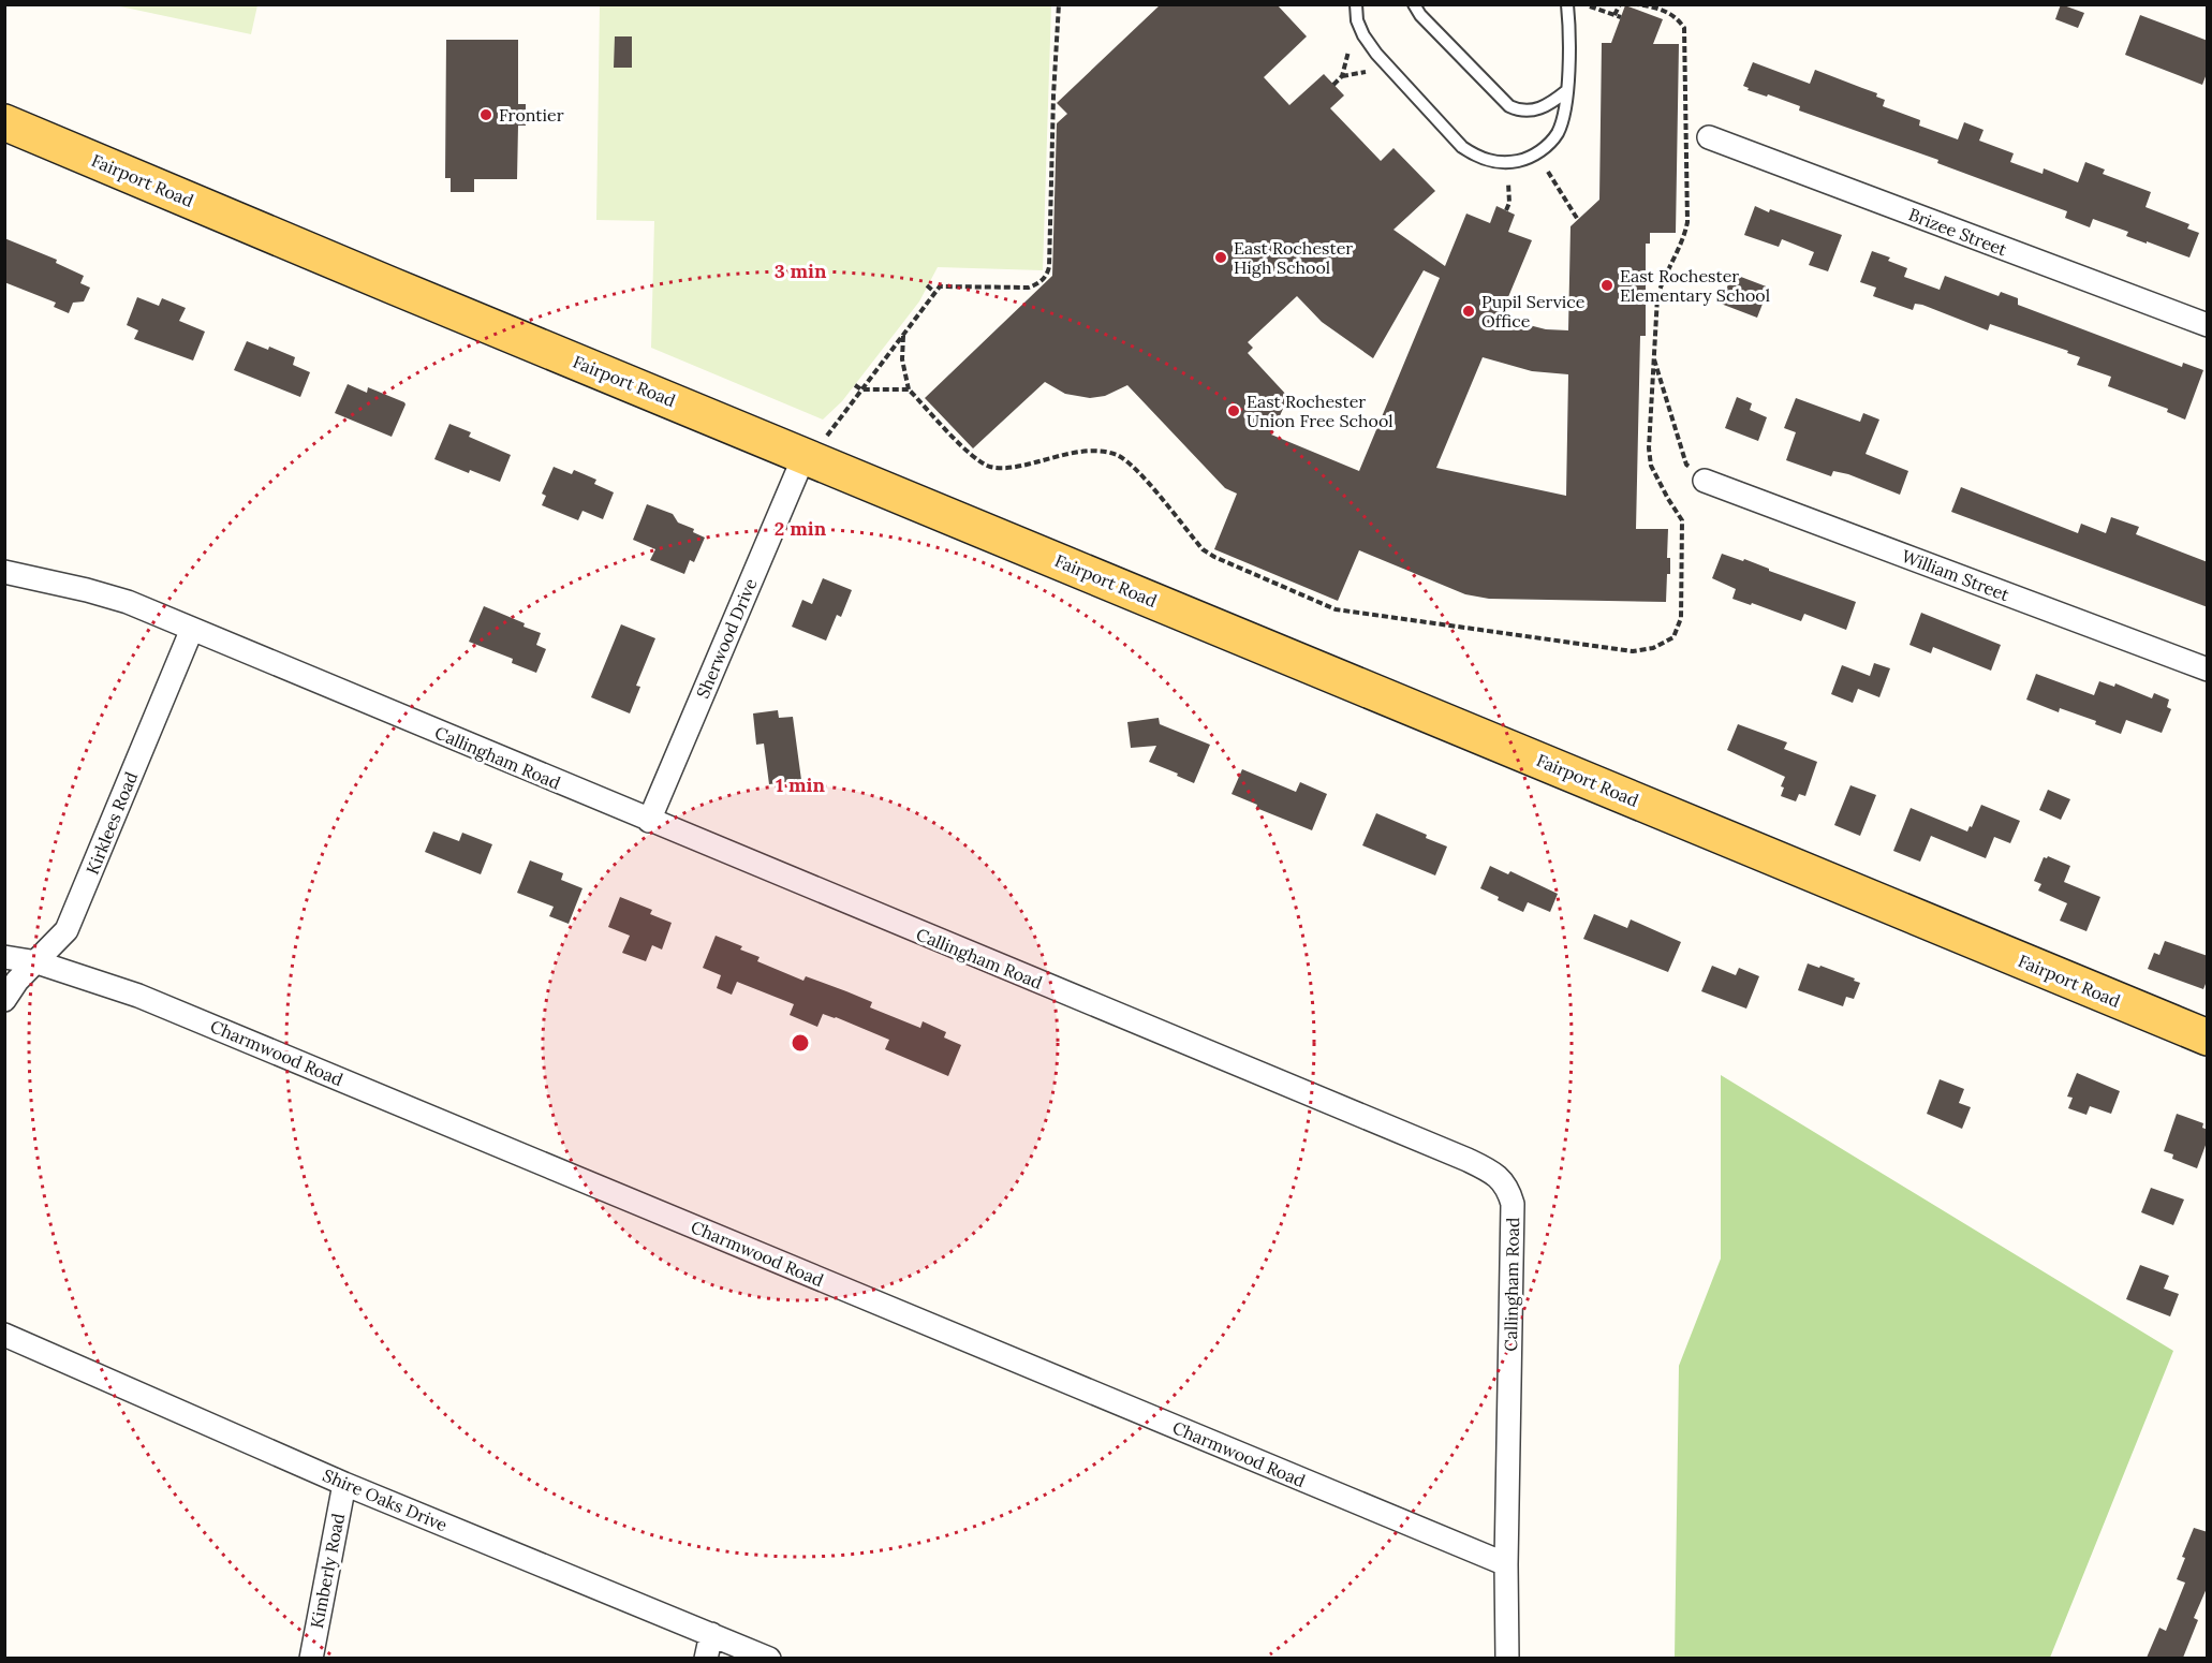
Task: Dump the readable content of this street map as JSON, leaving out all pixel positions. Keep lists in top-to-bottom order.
{
  "streets": {
    "main road": ["Fairport Road"],
    "street": [
      "Brizee Street",
      "William Street",
      "Sherwood Drive",
      "Callingham Road",
      "Kirklees Road",
      "Charmwood Road",
      "Shire Oaks Drive",
      "Kimberly Road"
    ]
  },
  "crossings": [
    ["Fairport Road", "Sherwood Drive"],
    ["Sherwood Drive", "Callingham Road"],
    ["Callingham Road", "Kirklees Road"],
    ["Callingham Road", "Charmwood Road"],
    ["Kirklees Road", "Charmwood Road"],
    ["Shire Oaks Drive", "Kimberly Road"]
  ],
  "places": [
    "Frontier",
    "East Rochester High School",
    "East Rochester Elementary School",
    "Pupil Service Office",
    "East Rochester Union Free School"
  ],
  "rings": ["3 min", "2 min", "1 min"]
}
